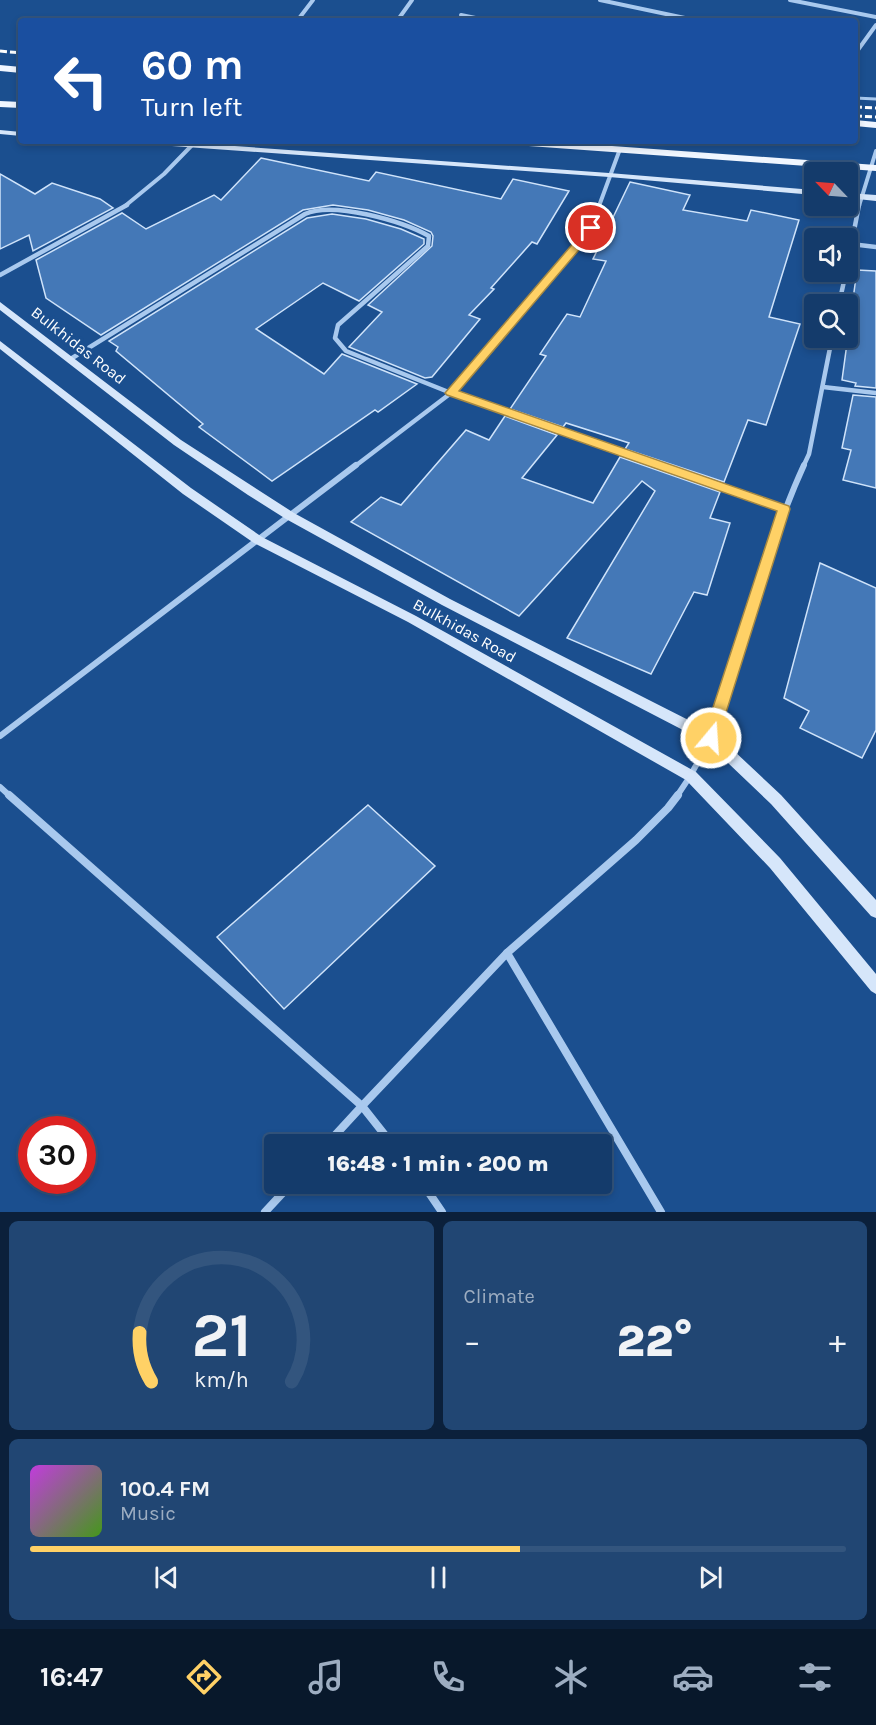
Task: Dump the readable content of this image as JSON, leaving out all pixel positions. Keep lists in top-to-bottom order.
{
  "streets": {
    "street": ["Bulkhidas Road"]
  },
  "north": "top left",
  "page": {
    "turn": ["60 m", "Turn left"],
    "limit": "30",
    "trip": "16:48 · 1 min · 200 m",
    "tile": "Climate",
    "heat": ["−", "22°", "+"],
    "song": ["100.4 FM", "Music"],
    "tabs": "16:47",
    "gauge": ["21", "km/h"]
  }
}
